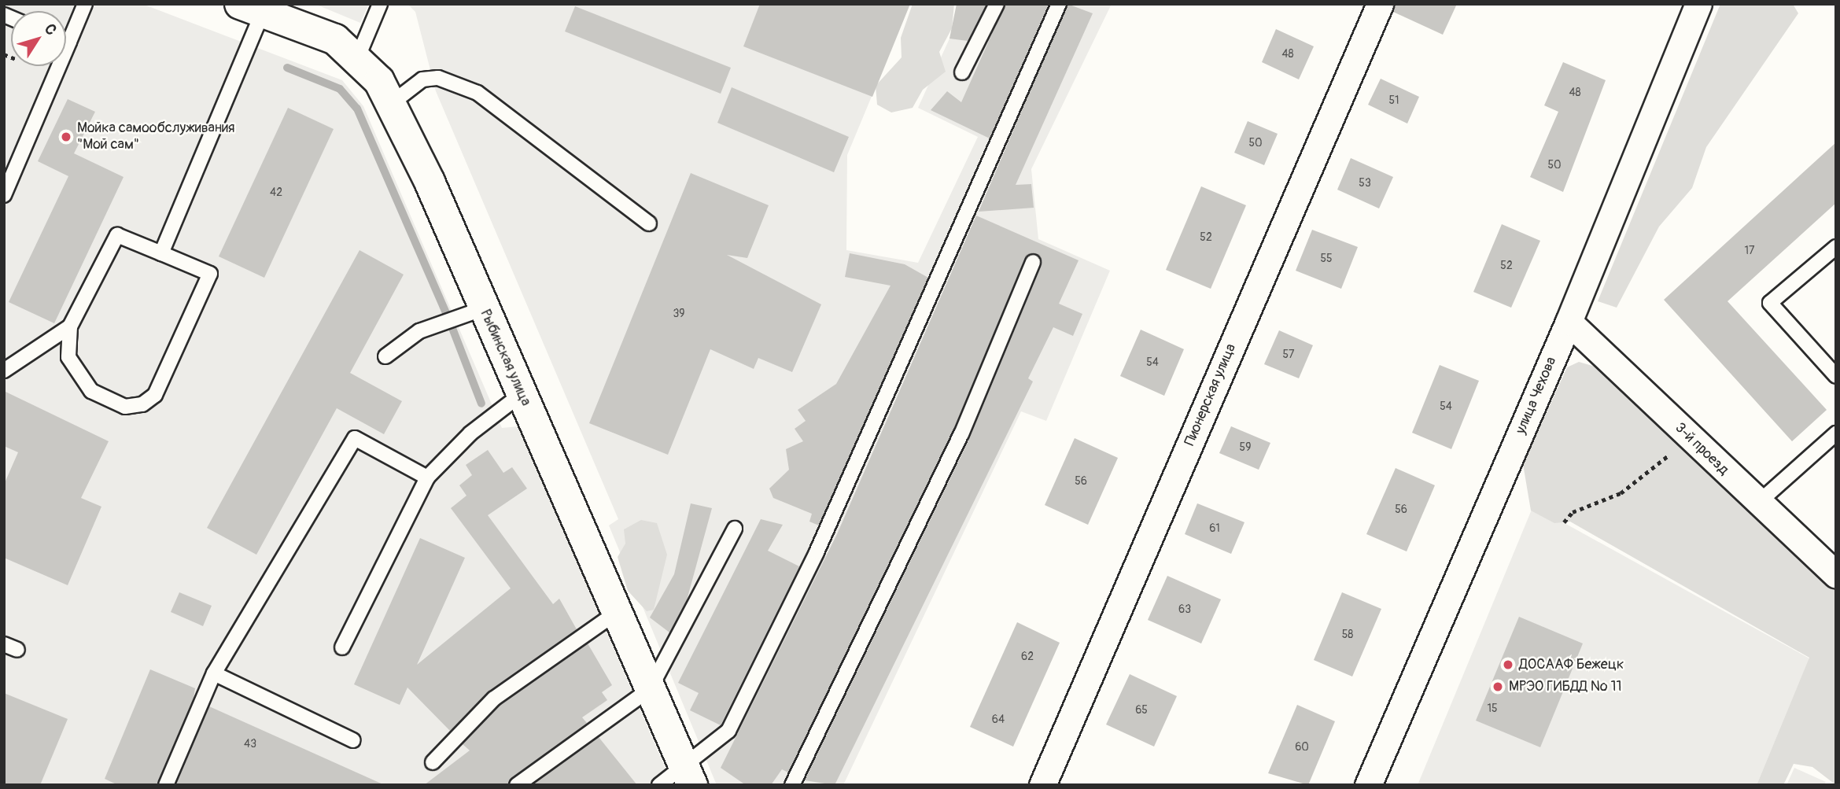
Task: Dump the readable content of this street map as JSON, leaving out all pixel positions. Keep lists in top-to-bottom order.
{
  "streets": {
    "main road": ["Рыбинская улица"],
    "street": ["Пионерская улица", "улица Чехова", "3-й проезд"]
  },
  "crossings": [
    ["улица Чехова", "3-й проезд"]
  ],
  "places": ["Мойка самообслуживания \"Мой сам\"", "ДОСААФ Бежецк", "МРЭО ГИБДД № 11"],
  "house_numbers": [
    "48",
    "48",
    "51",
    "50",
    "50",
    "53",
    "42",
    "52",
    "17",
    "55",
    "52",
    "39",
    "57",
    "54",
    "54",
    "59",
    "56",
    "56",
    "61",
    "63",
    "58",
    "62",
    "15",
    "65",
    "64",
    "43",
    "60"
  ],
  "north": "top right"
}
